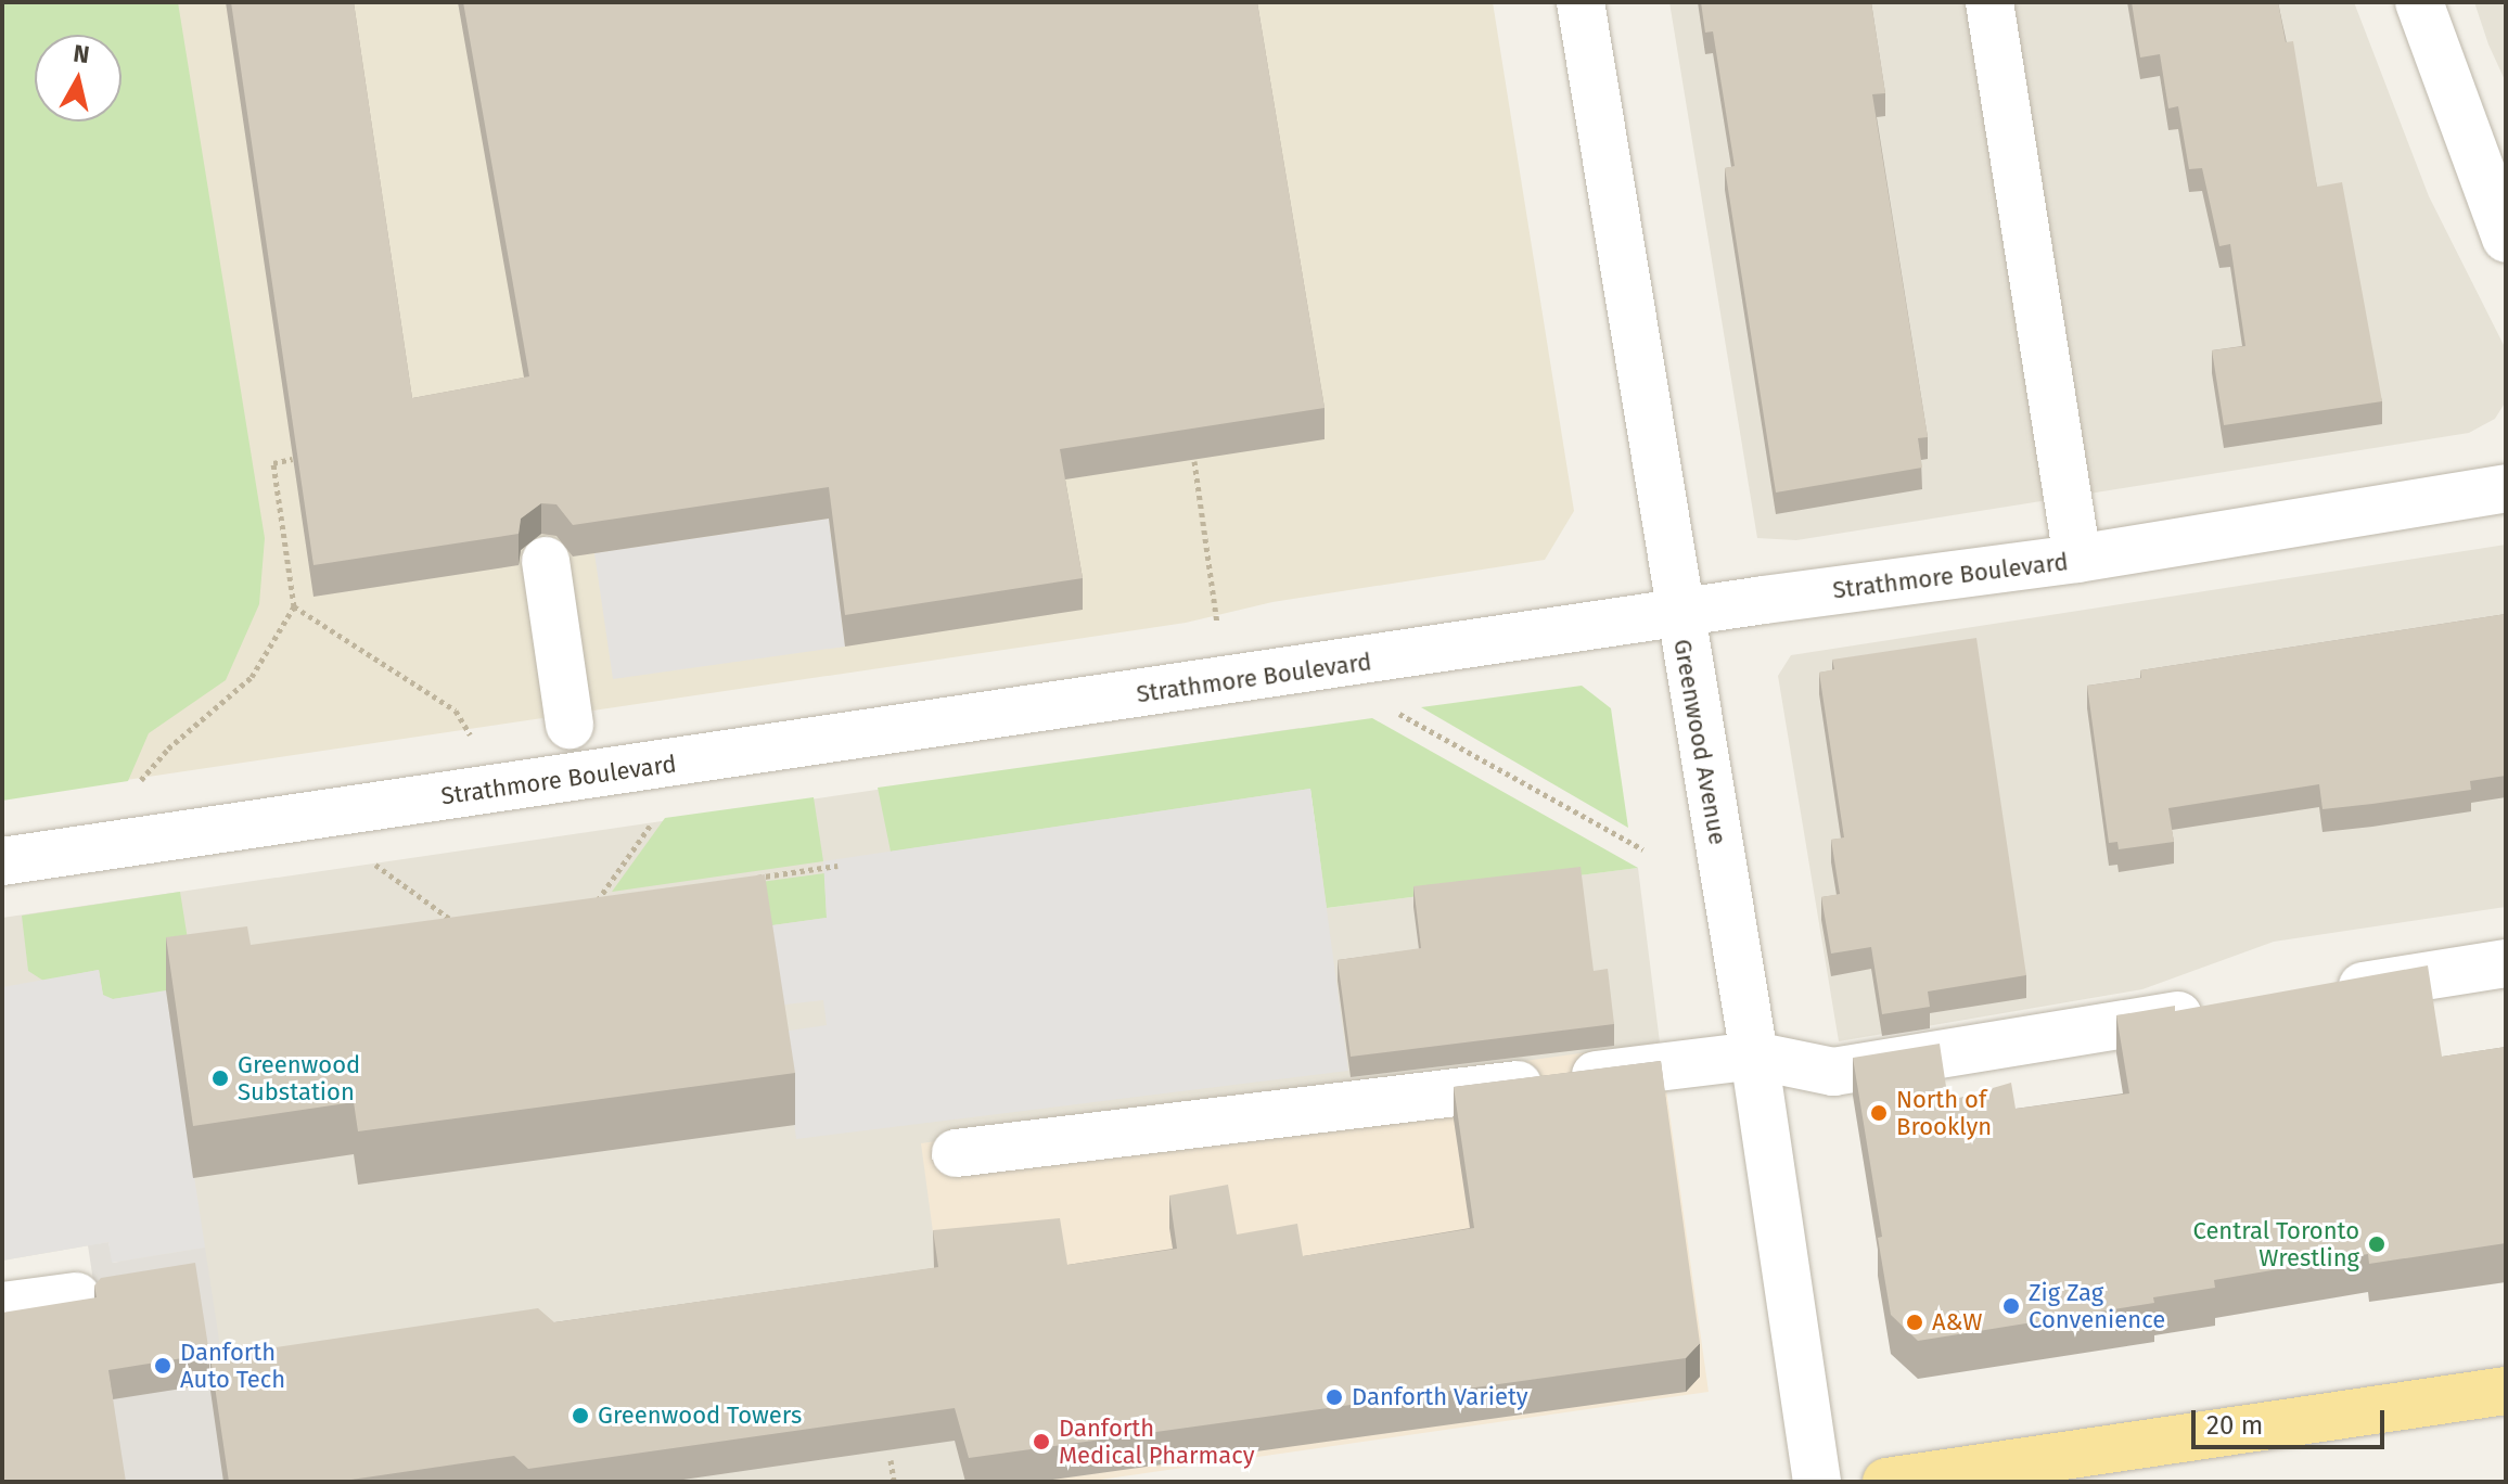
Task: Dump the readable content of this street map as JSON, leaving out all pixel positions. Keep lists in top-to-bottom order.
{
  "streets": {
    "street": ["Strathmore Boulevard", "Greenwood Avenue"]
  },
  "crossings": [
    ["Strathmore Boulevard", "Greenwood Avenue"]
  ],
  "places": [
    "Greenwood Substation",
    "North of Brooklyn",
    "Central Toronto Wrestling",
    "Zig Zag Convenience",
    "A&W",
    "Danforth Auto Tech",
    "Danforth Variety",
    "Greenwood Towers",
    "Danforth Medical Pharmacy"
  ],
  "scale_bar": "20 m",
  "north": "top"
}
